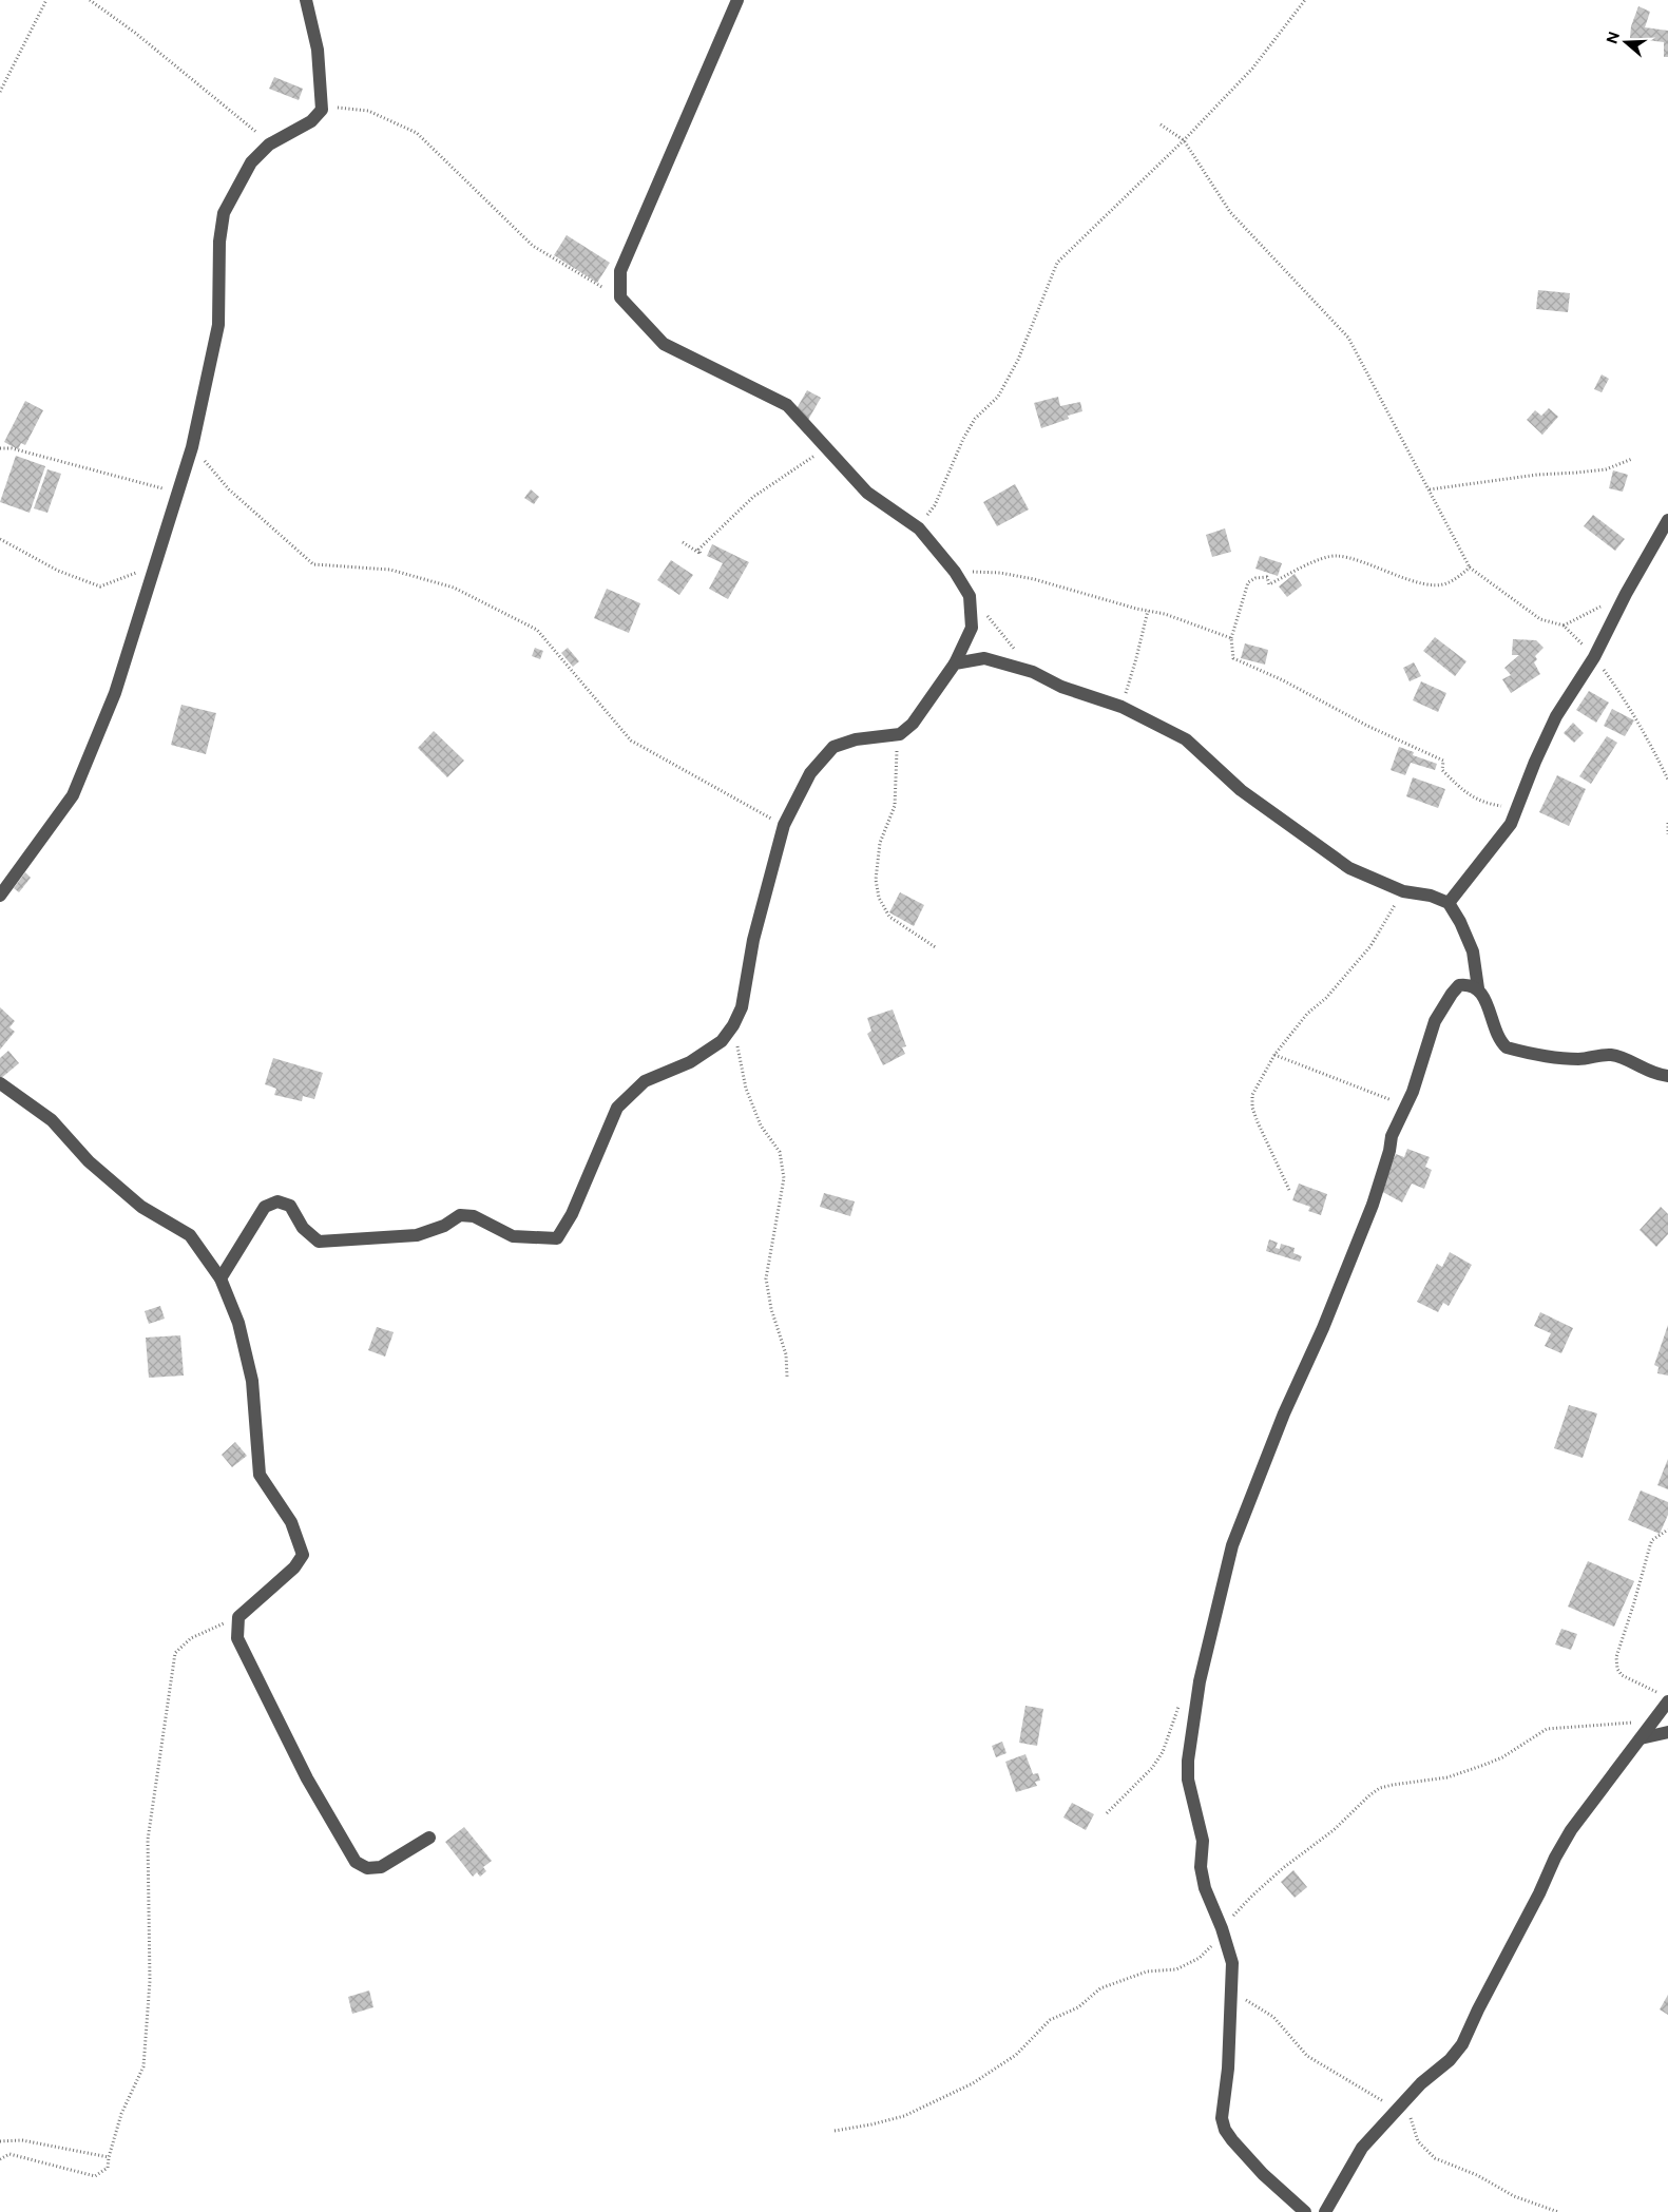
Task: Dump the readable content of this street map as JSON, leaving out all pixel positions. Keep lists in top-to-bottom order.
{
  "north": "left"
}
